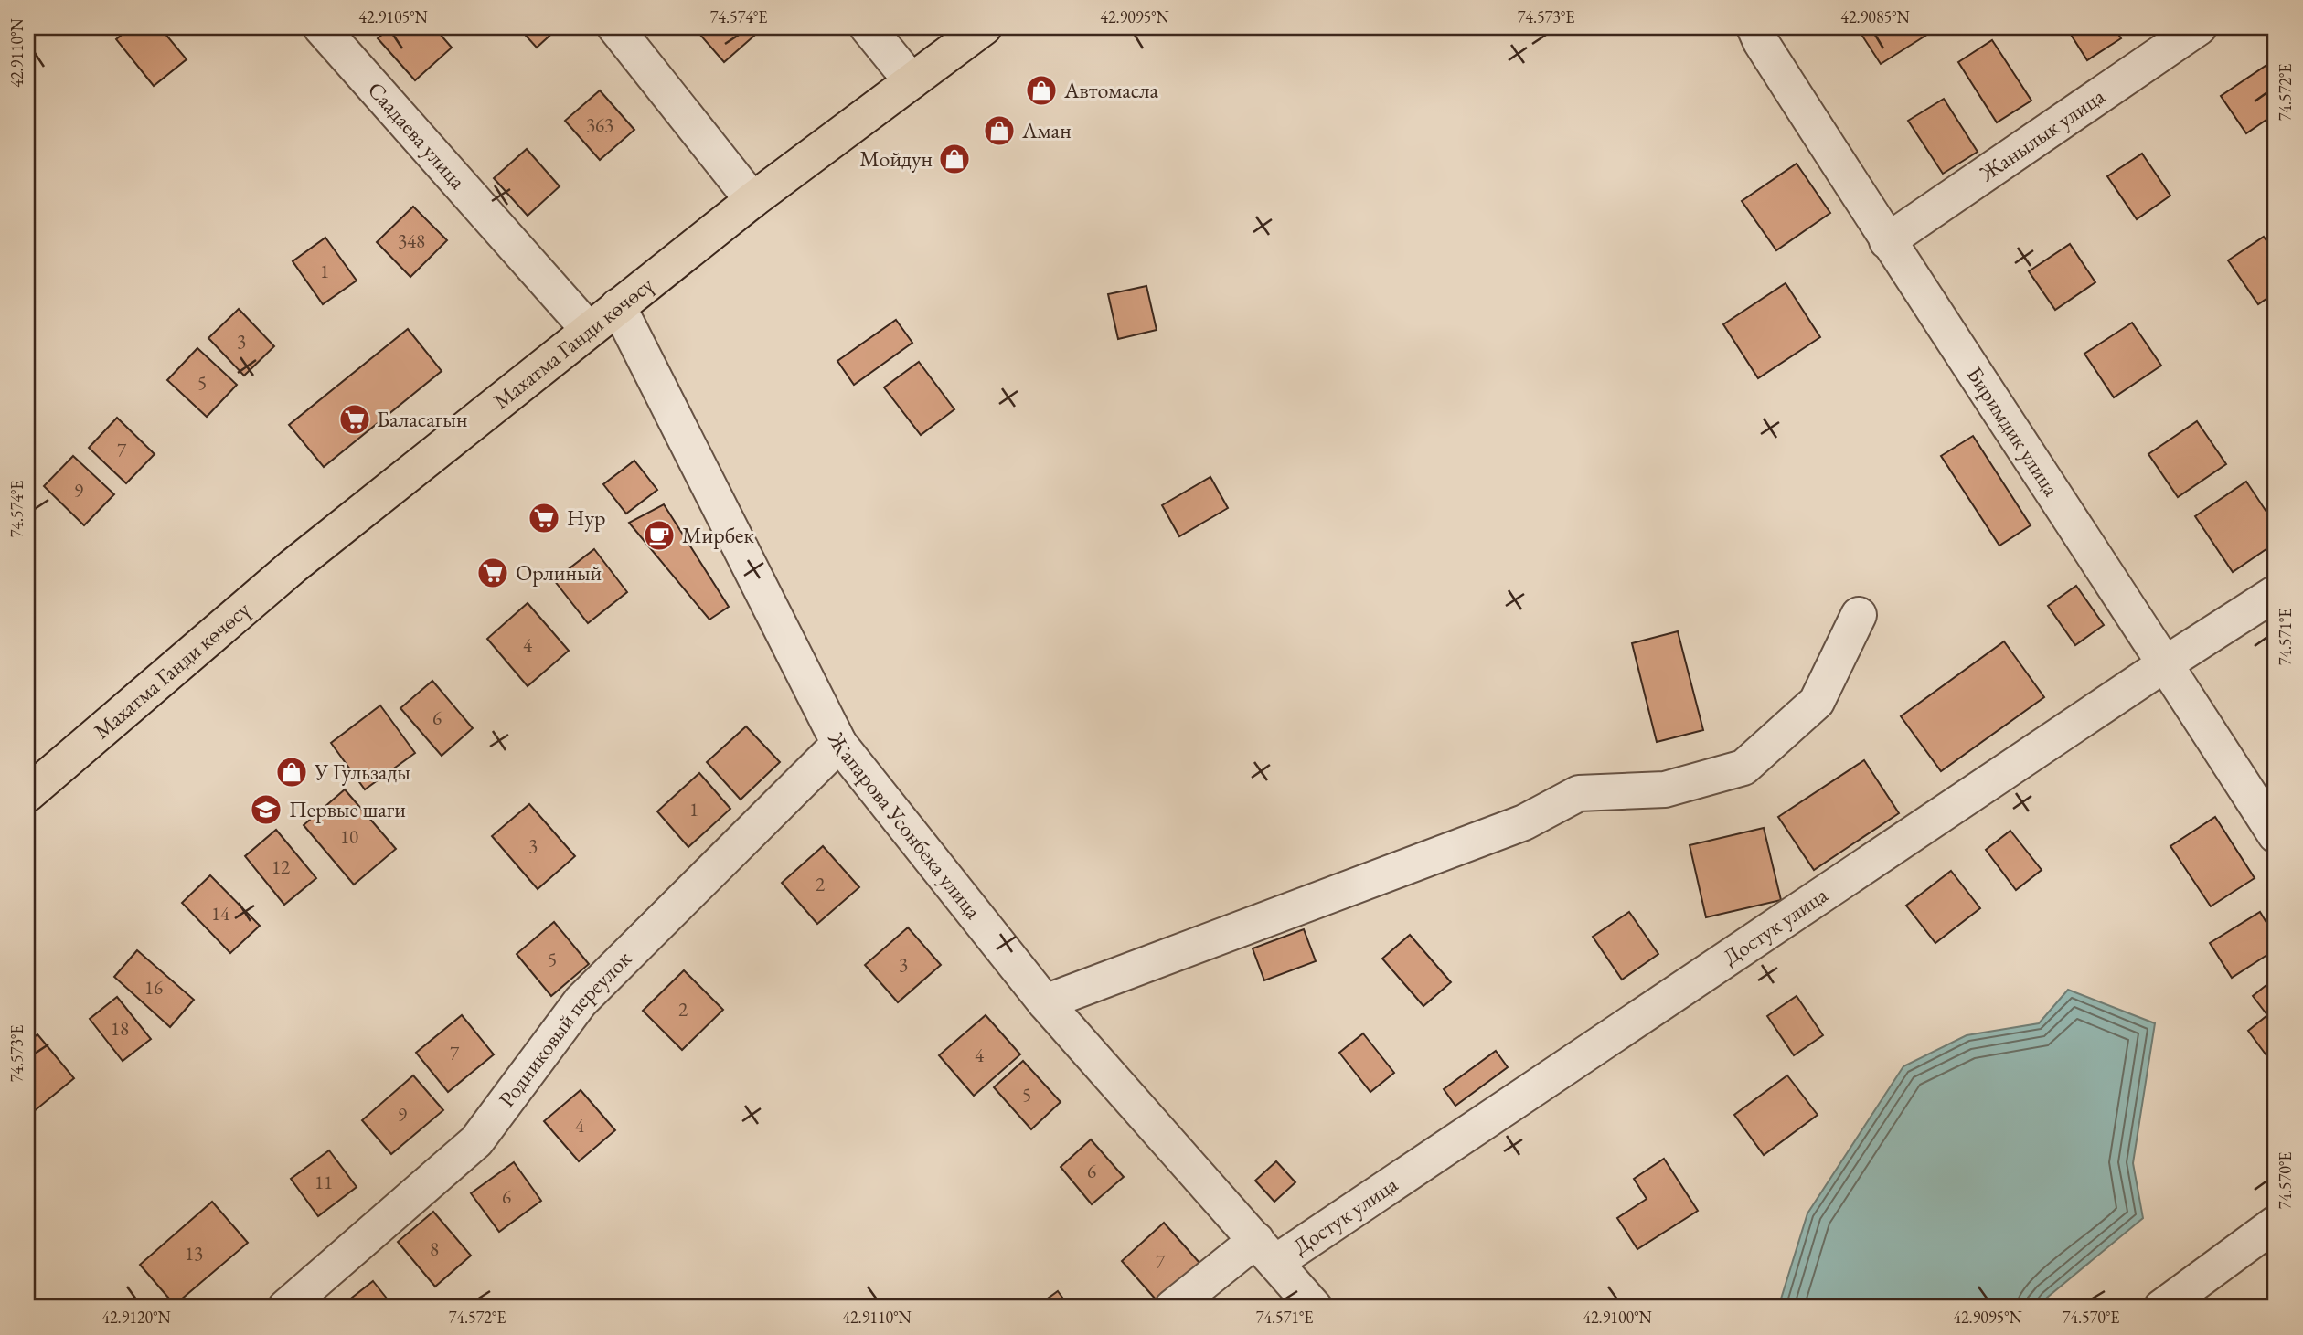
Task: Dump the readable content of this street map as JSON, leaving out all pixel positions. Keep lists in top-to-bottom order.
{
  "streets": {
    "main road": ["Махатма Ганди көчөсү"],
    "street": [
      "Жанылык улица",
      "Саадаева улица",
      "Биримдик улица",
      "Жапарова Усонбека улица",
      "Достук улица",
      "Родниковый переулок"
    ]
  },
  "crossings": [
    ["Жанылык улица", "Биримдик улица"],
    ["Саадаева улица", "Махатма Ганди көчөсү"],
    ["Махатма Ганди көчөсү", "Жапарова Усонбека улица"],
    ["Биримдик улица", "Достук улица"],
    ["Жапарова Усонбека улица", "Достук улица"],
    ["Жапарова Усонбека улица", "Родниковый переулок"]
  ],
  "places": {
    "shop": [
      "Автомасла",
      "Аман",
      "Мойдун",
      "У Гульзады"
    ],
    "supermarket": ["Баласагын", "Нур", "Орлиный"],
    "cafe": ["Мирбек"],
    "school or university": ["Первые шаги"]
  },
  "house_numbers": [
    "363",
    "348",
    "1",
    "3",
    "5",
    "7",
    "9",
    "4",
    "6",
    "1",
    "10",
    "3",
    "12",
    "2",
    "14",
    "5",
    "3",
    "16",
    "2",
    "18",
    "7",
    "4",
    "5",
    "9",
    "4",
    "6",
    "11",
    "6",
    "8",
    "13",
    "7"
  ],
  "coordinates": [
    "42.9105°N",
    "74.574°E",
    "42.9095°N",
    "74.573°E",
    "42.9085°N",
    "42.9110°N",
    "74.572°E",
    "74.571°E",
    "74.570°E",
    "42.9120°N",
    "42.9100°N"
  ]
}
